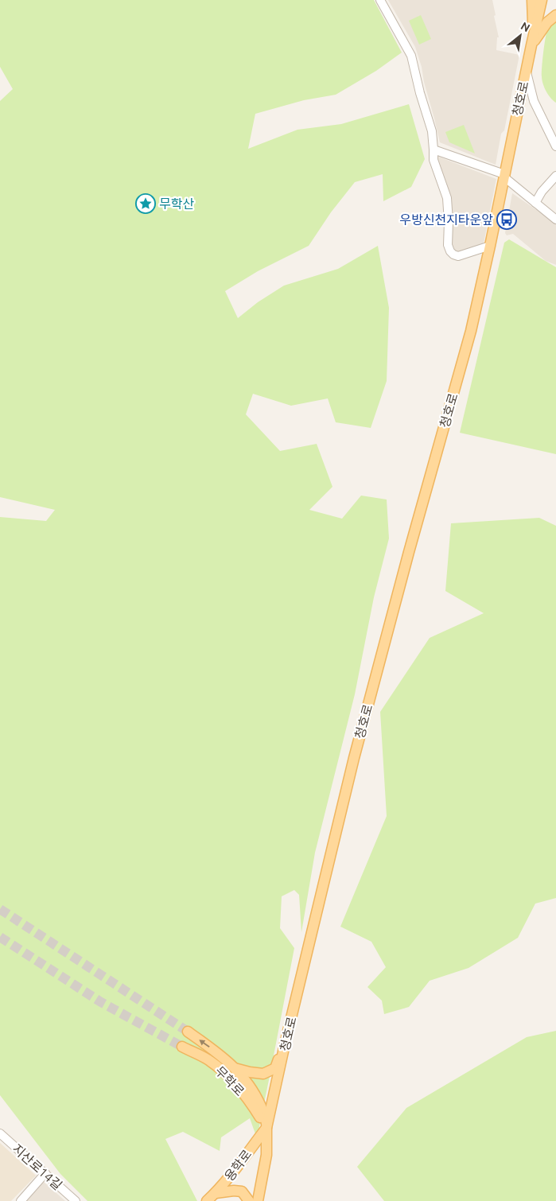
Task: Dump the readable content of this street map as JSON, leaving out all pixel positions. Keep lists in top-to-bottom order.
{
  "streets": {
    "main road": ["청호로", "무학로", "용학로"],
    "street": ["지산로14길"]
  },
  "crossings": [
    ["청호로", "무학로"],
    ["청호로", "용학로"],
    ["무학로", "용학로"]
  ],
  "places": {
    "place": ["무학산"],
    "bus stop": ["우방신천지타운앞"]
  },
  "north": "top right"
}
